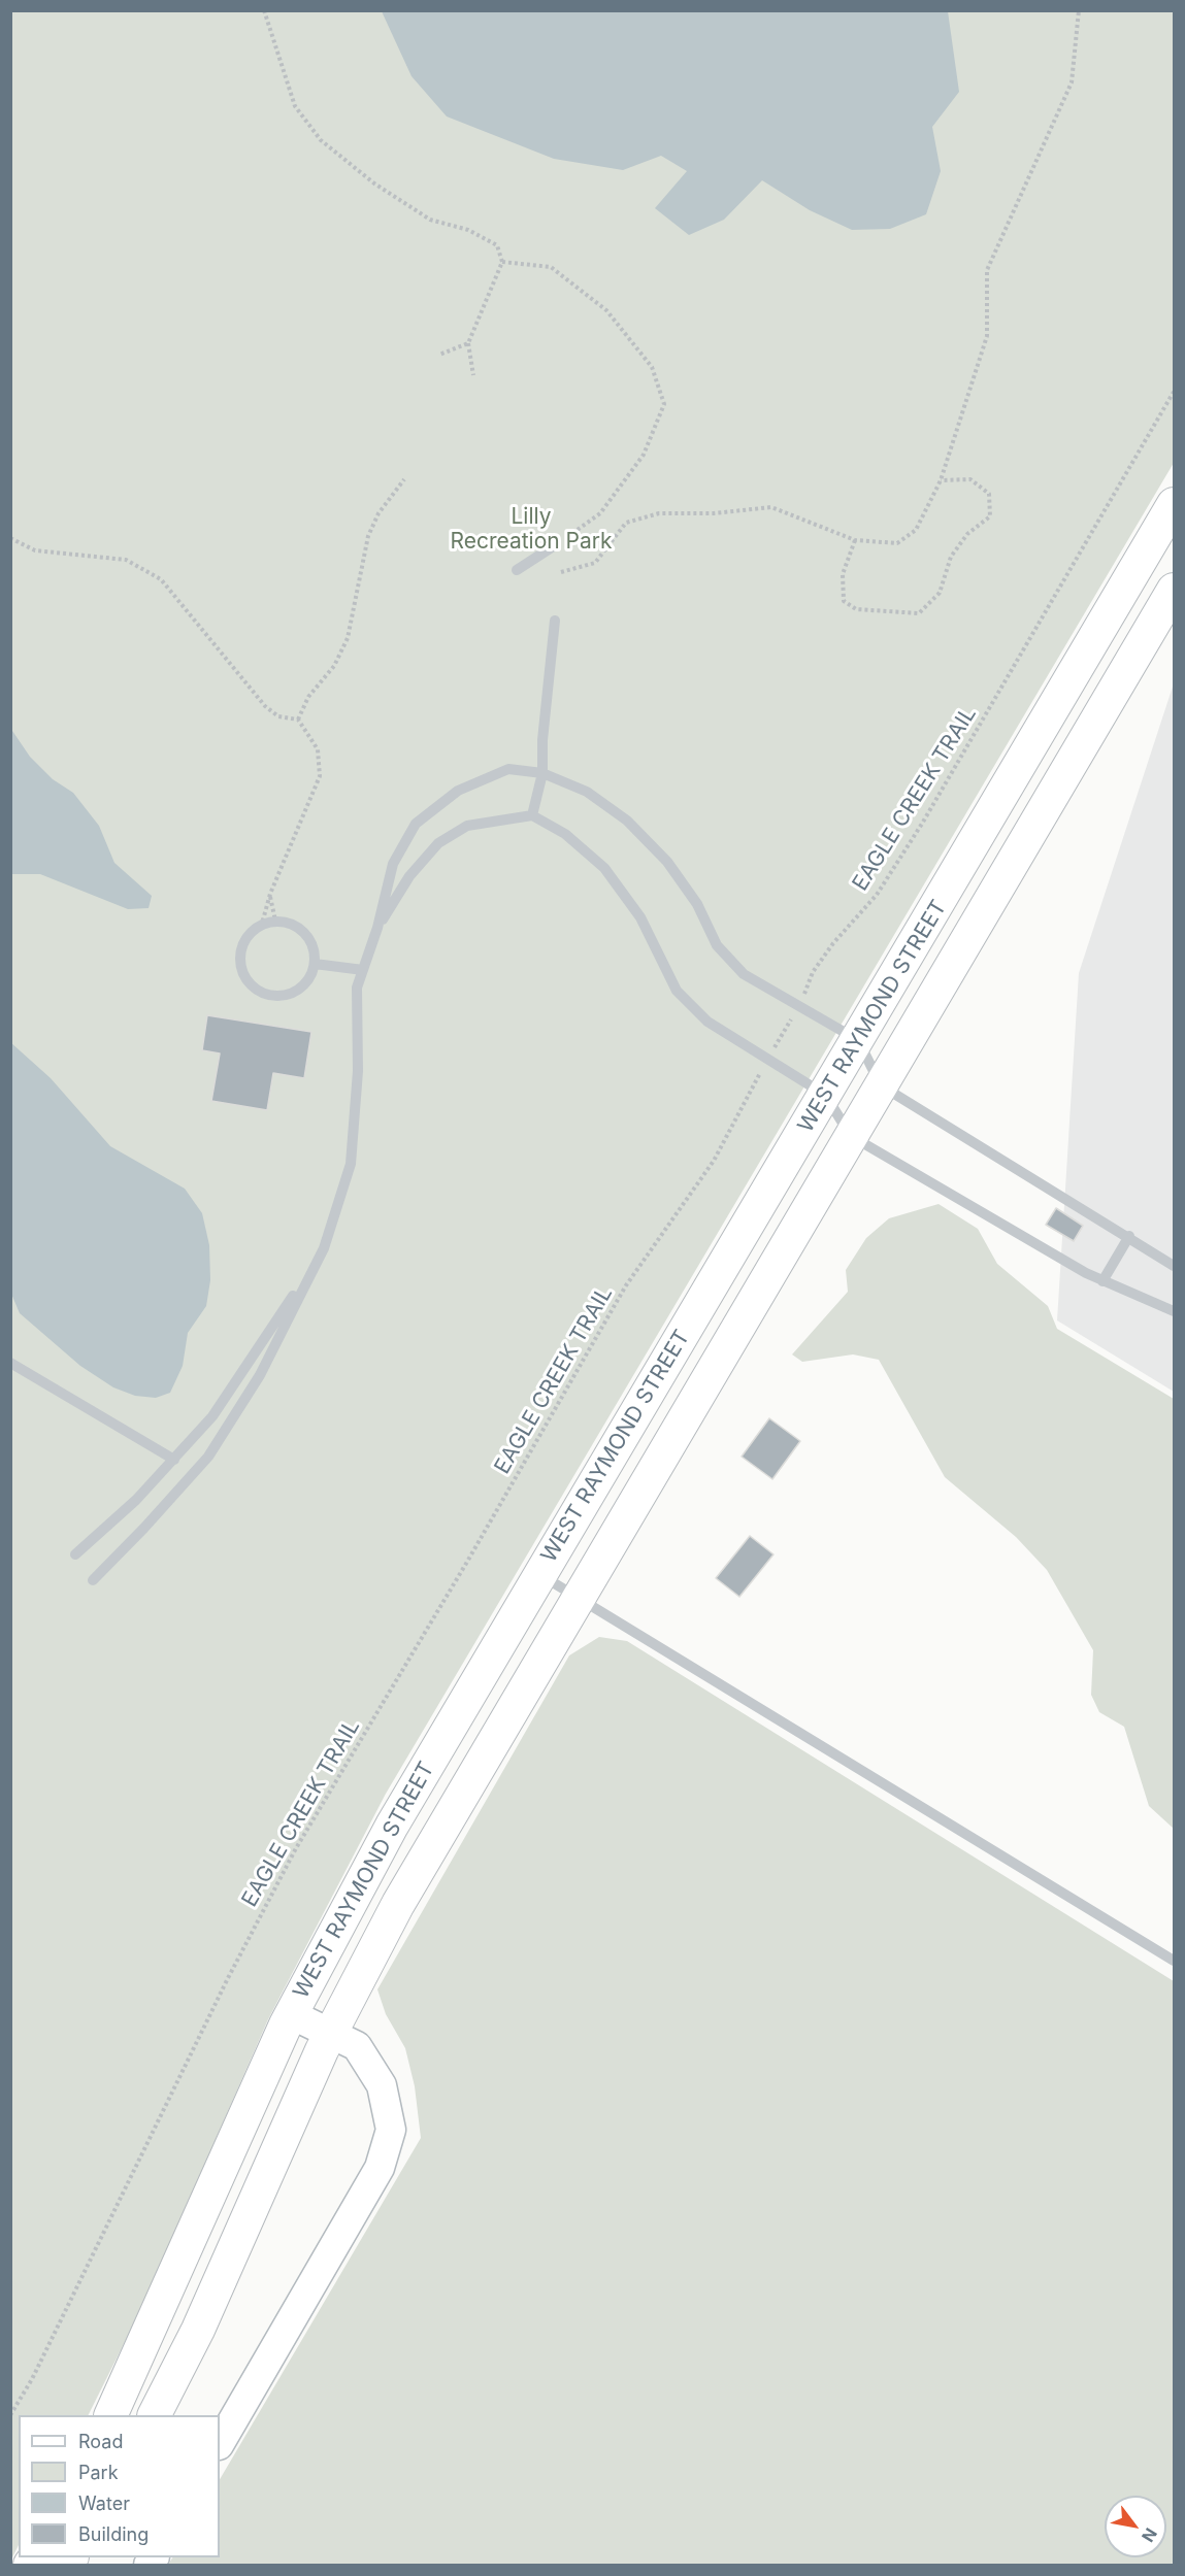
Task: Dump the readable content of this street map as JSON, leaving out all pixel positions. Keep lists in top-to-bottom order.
{
  "streets": {
    "main road": ["WEST RAYMOND STREET"],
    "path": ["EAGLE CREEK TRAIL"]
  },
  "parks": ["Lilly Recreation Park"],
  "legend": [
    "Road",
    "Park",
    "Water",
    "Building"
  ],
  "north": "bottom right"
}
